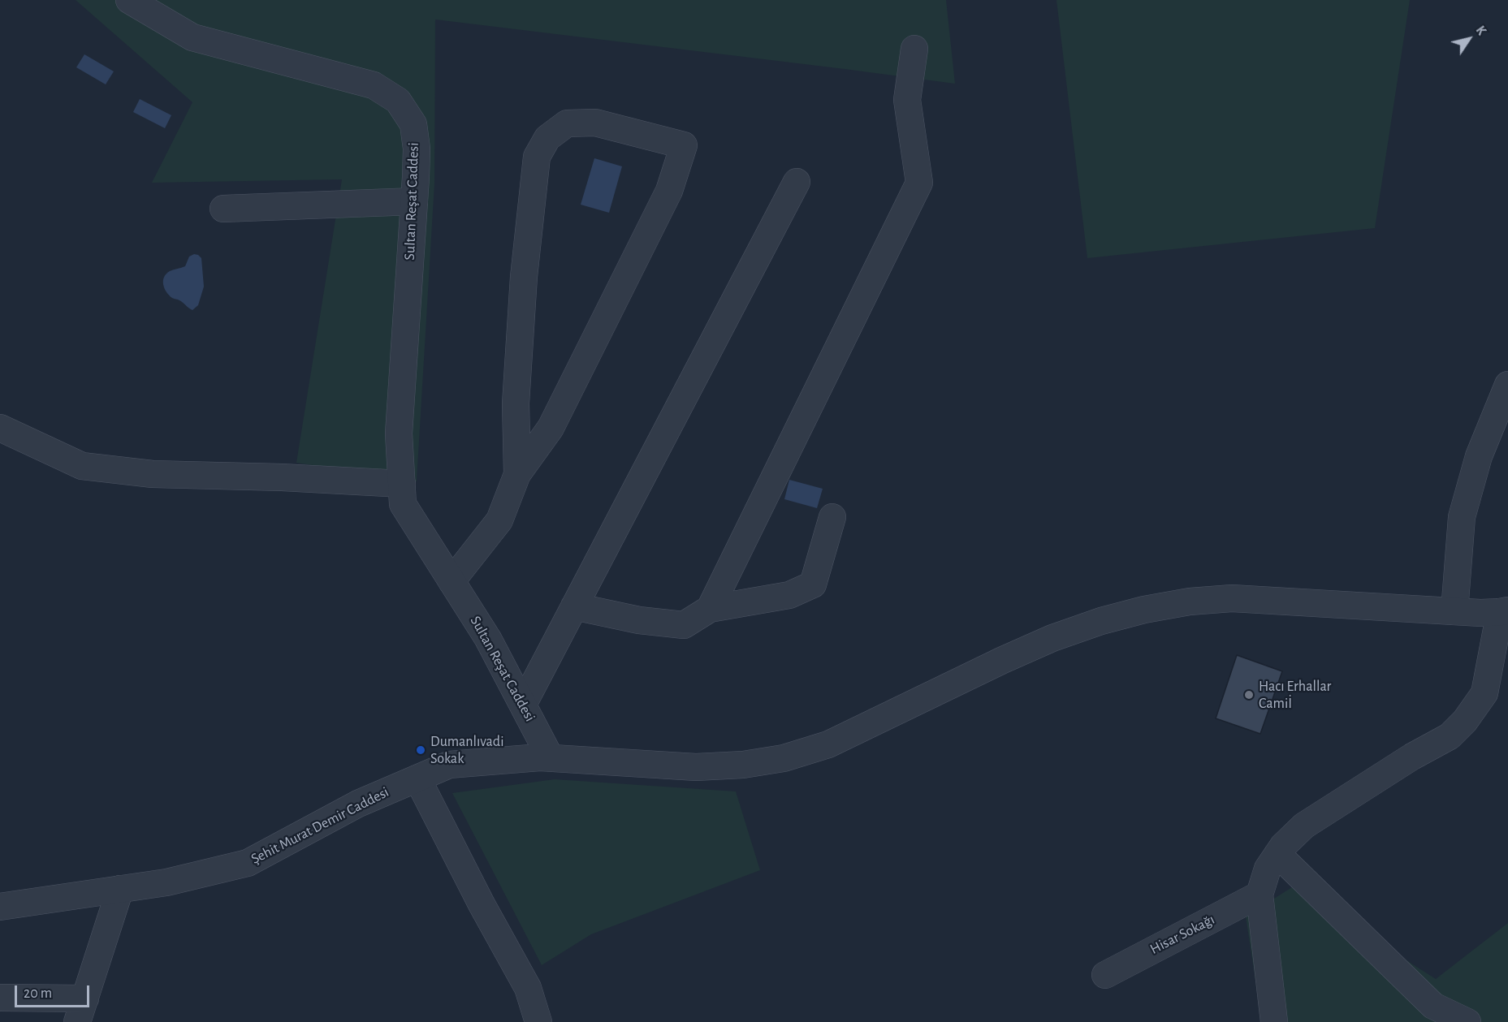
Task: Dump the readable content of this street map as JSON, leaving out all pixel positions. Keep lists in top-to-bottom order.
{
  "streets": {
    "street": ["Sultan Reşat Caddesi", "Şehit Murat Demir Caddesi", "Hisar Sokağı"]
  },
  "crossings": [
    ["Sultan Reşat Caddesi", "Şehit Murat Demir Caddesi"]
  ],
  "places": ["Hacı Erhallar Camiİ", "Dumanlıvadi Sokak"],
  "scale_bar": "20 m",
  "north": "top right"
}
